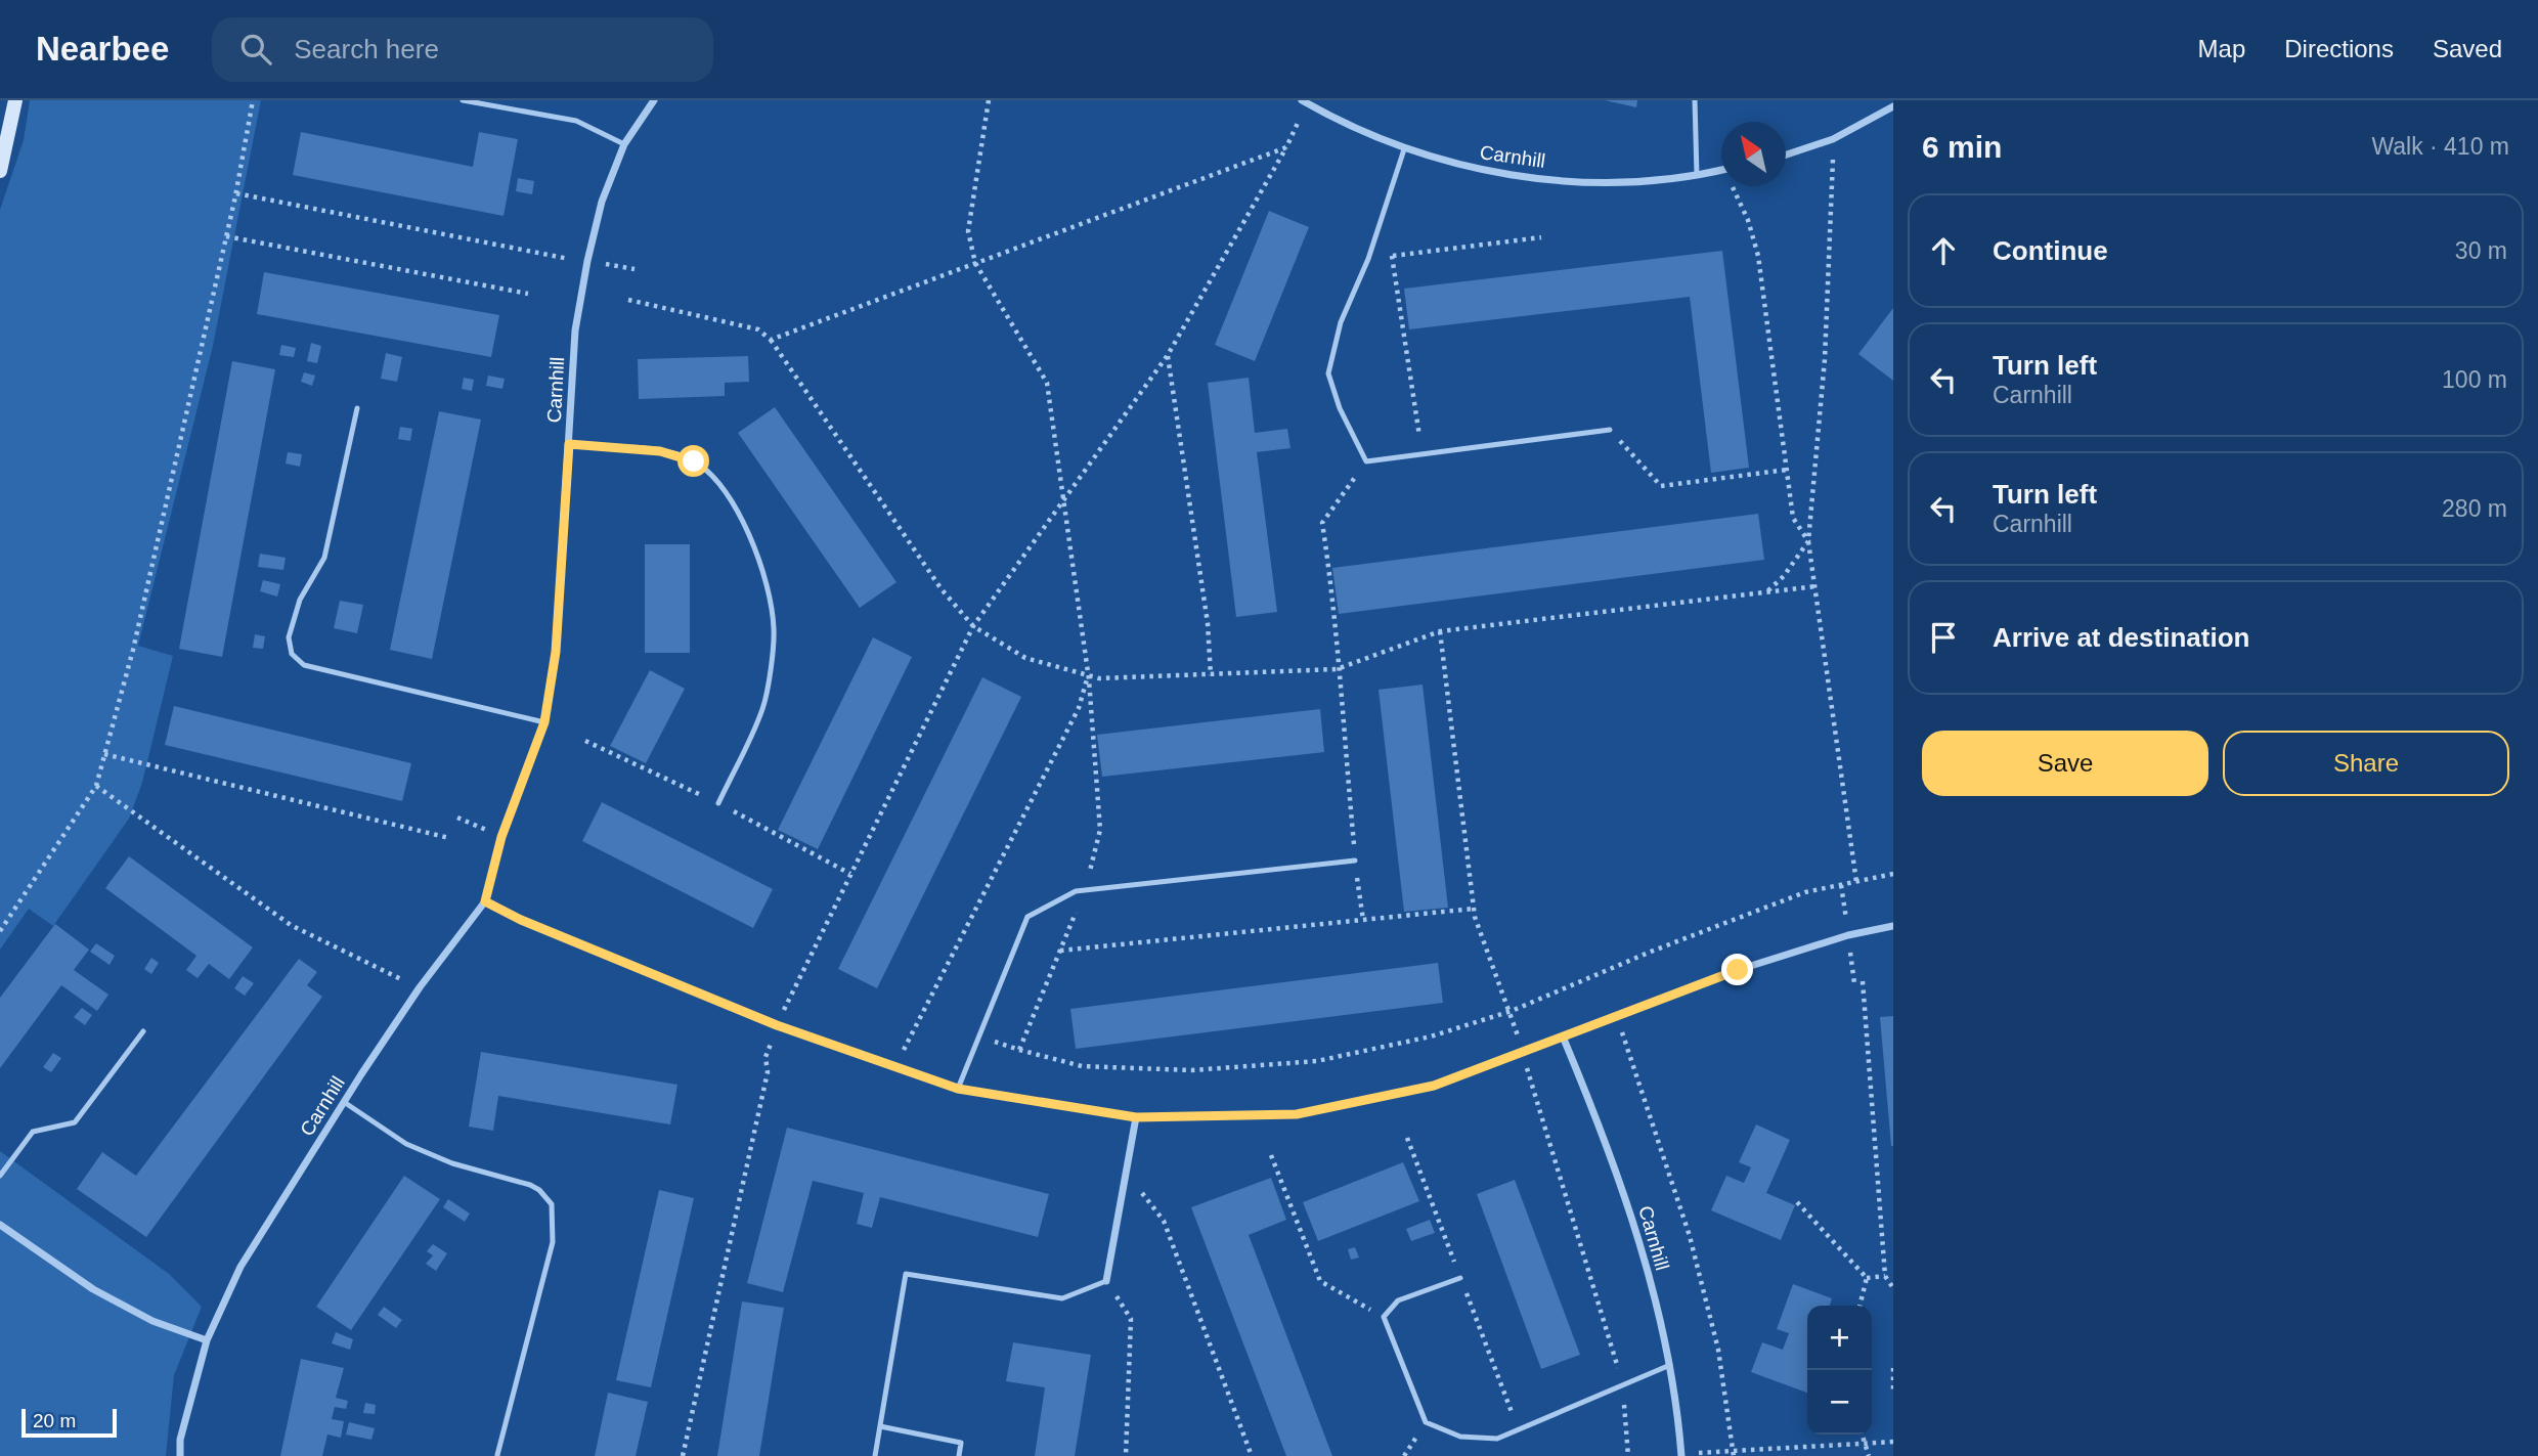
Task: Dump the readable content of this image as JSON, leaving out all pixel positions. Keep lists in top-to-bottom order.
{
  "streets": {
    "street": ["Carnhill"]
  },
  "scale_bar": "20 m",
  "north": "top left",
  "page": {
    "header": "Nearbee",
    "search": "Search here",
    "nav": ["Map", "Directions", "Saved"],
    "heading": ["6 min", "Walk · 410 m"],
    "list": [
      ["Continue", "30 m"],
      ["Turn left", "Carnhill", "100 m"],
      ["Turn left", "Carnhill", "280 m"],
      "Arrive at destination"
    ],
    "buttons": ["Save", "Share"],
    "map_buttons": ["+", "−"],
    "scale": "20 m"
  }
}
